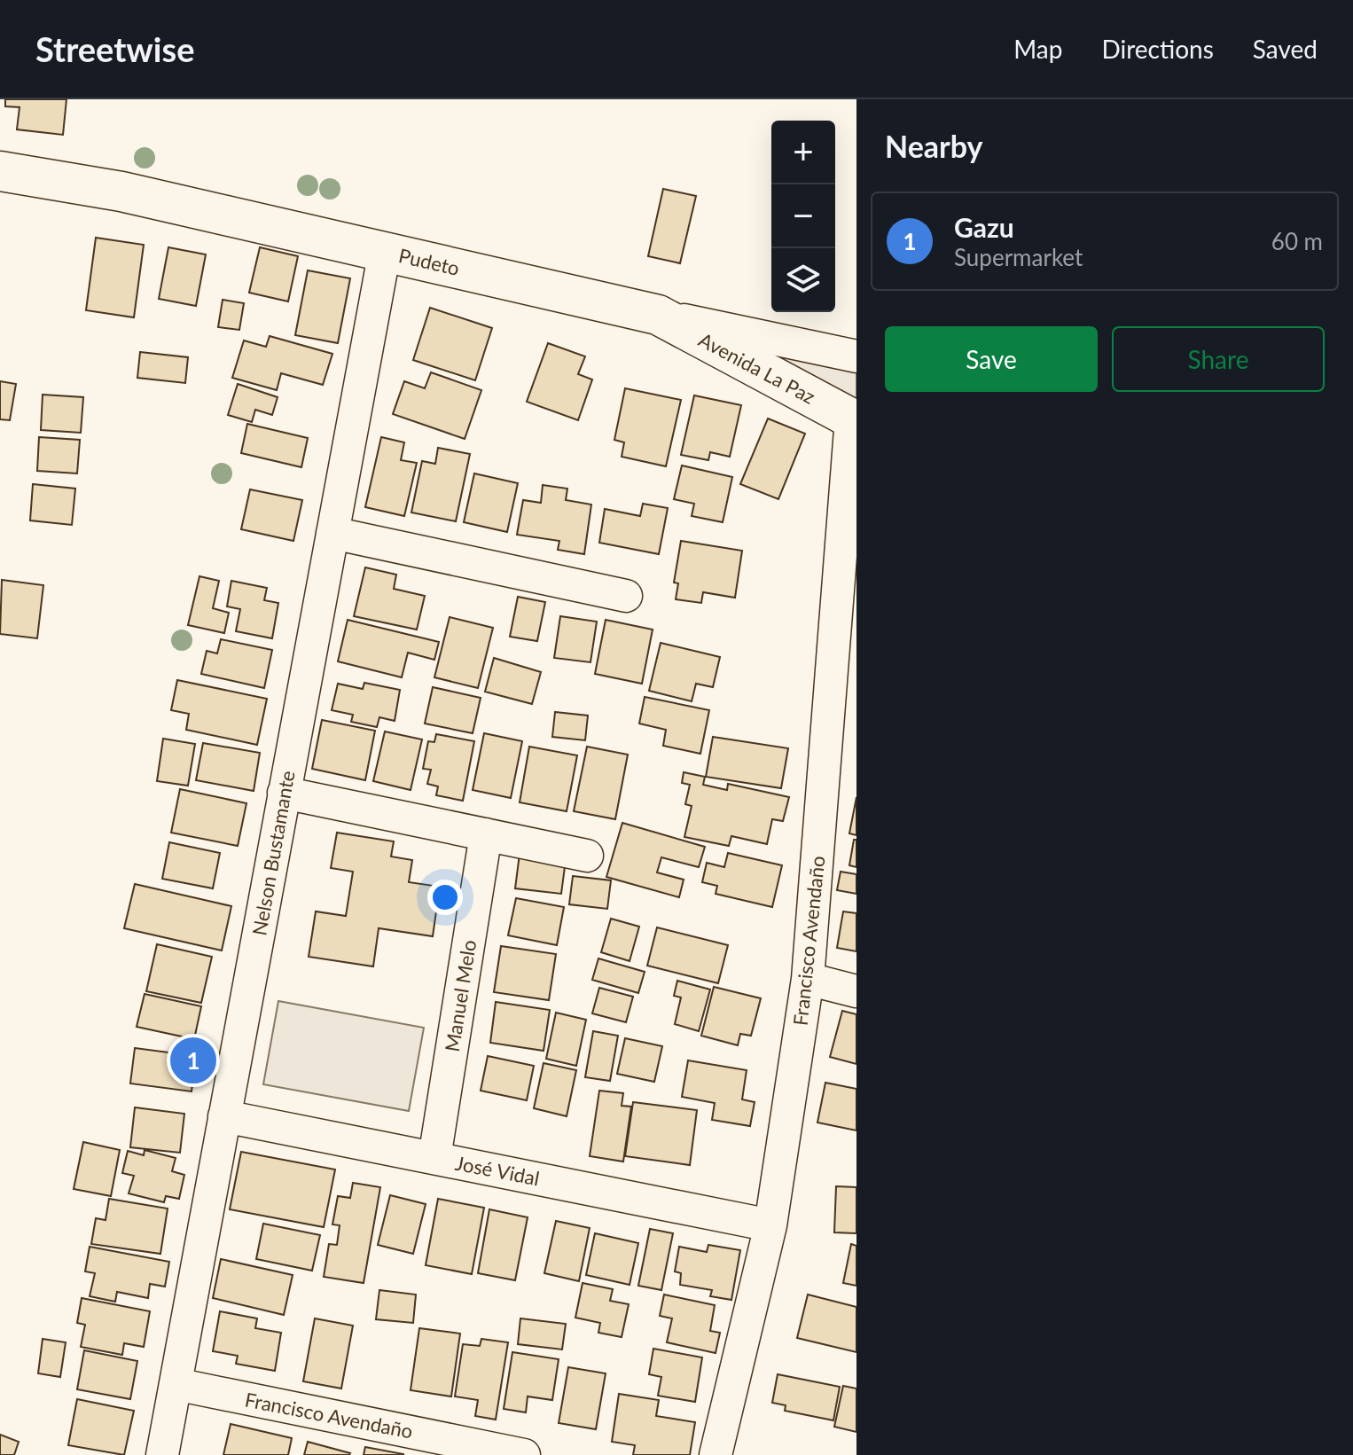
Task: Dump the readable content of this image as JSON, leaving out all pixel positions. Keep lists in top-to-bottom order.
{
  "streets": {
    "street": [
      "Pudeto",
      "Avenida La Paz",
      "Nelson Bustamante",
      "Francisco Avendaño",
      "Manuel Melo",
      "José Vidal"
    ]
  },
  "crossings": [
    ["Pudeto", "Avenida La Paz"],
    ["Pudeto", "Nelson Bustamante"],
    ["Avenida La Paz", "Francisco Avendaño"],
    ["Nelson Bustamante", "Francisco Avendaño"],
    ["Nelson Bustamante", "José Vidal"],
    ["Francisco Avendaño", "José Vidal"],
    ["Manuel Melo", "José Vidal"]
  ],
  "page": {
    "header": "Streetwise",
    "nav": ["Map", "Directions", "Saved"],
    "heading": "Nearby",
    "map_buttons": ["+", "−"],
    "list": [
      {
        "mark": "1",
        "name": "Gazu",
        "note": "Supermarket",
        "value": "60 m"
      }
    ],
    "buttons": ["Save", "Share"],
    "pins": "1"
  }
}
